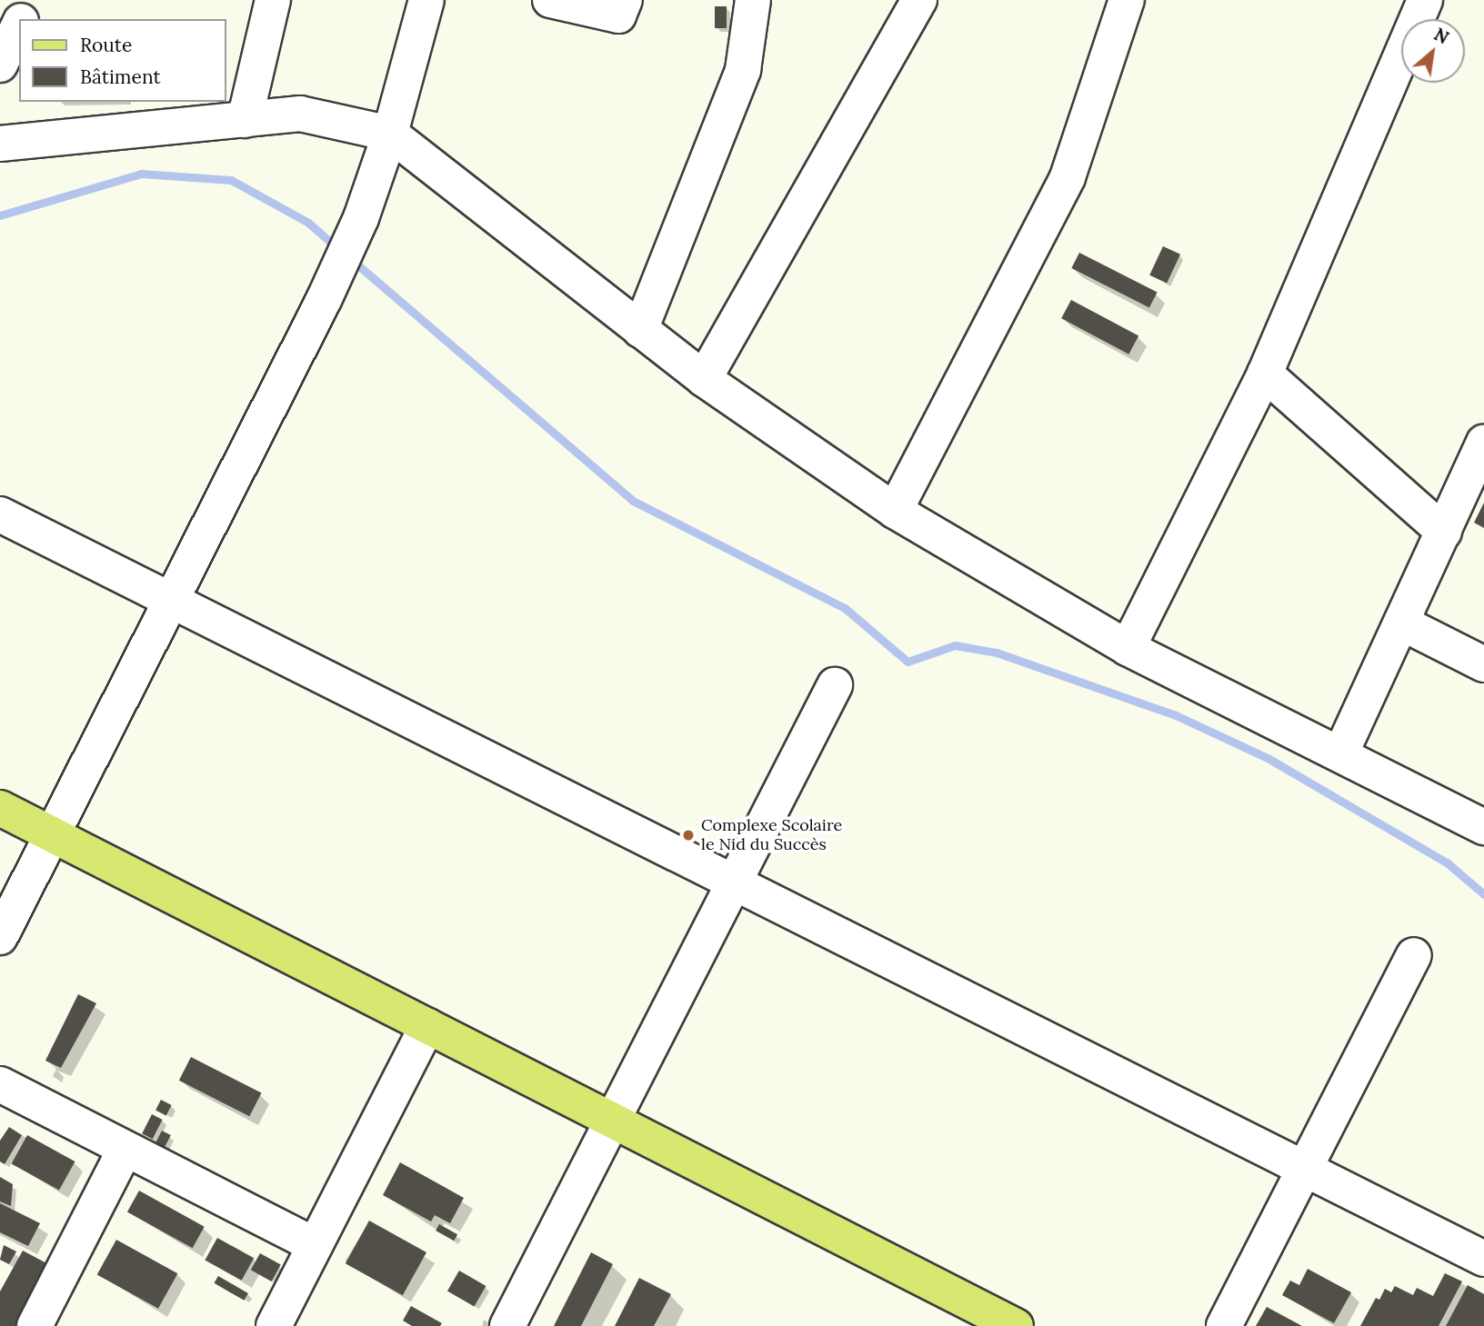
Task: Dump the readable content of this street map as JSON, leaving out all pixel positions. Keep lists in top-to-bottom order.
{
  "places": ["Complexe Scolaire le Nid du Succès"],
  "legend": ["Route", "Bâtiment"],
  "north": "top right"
}
